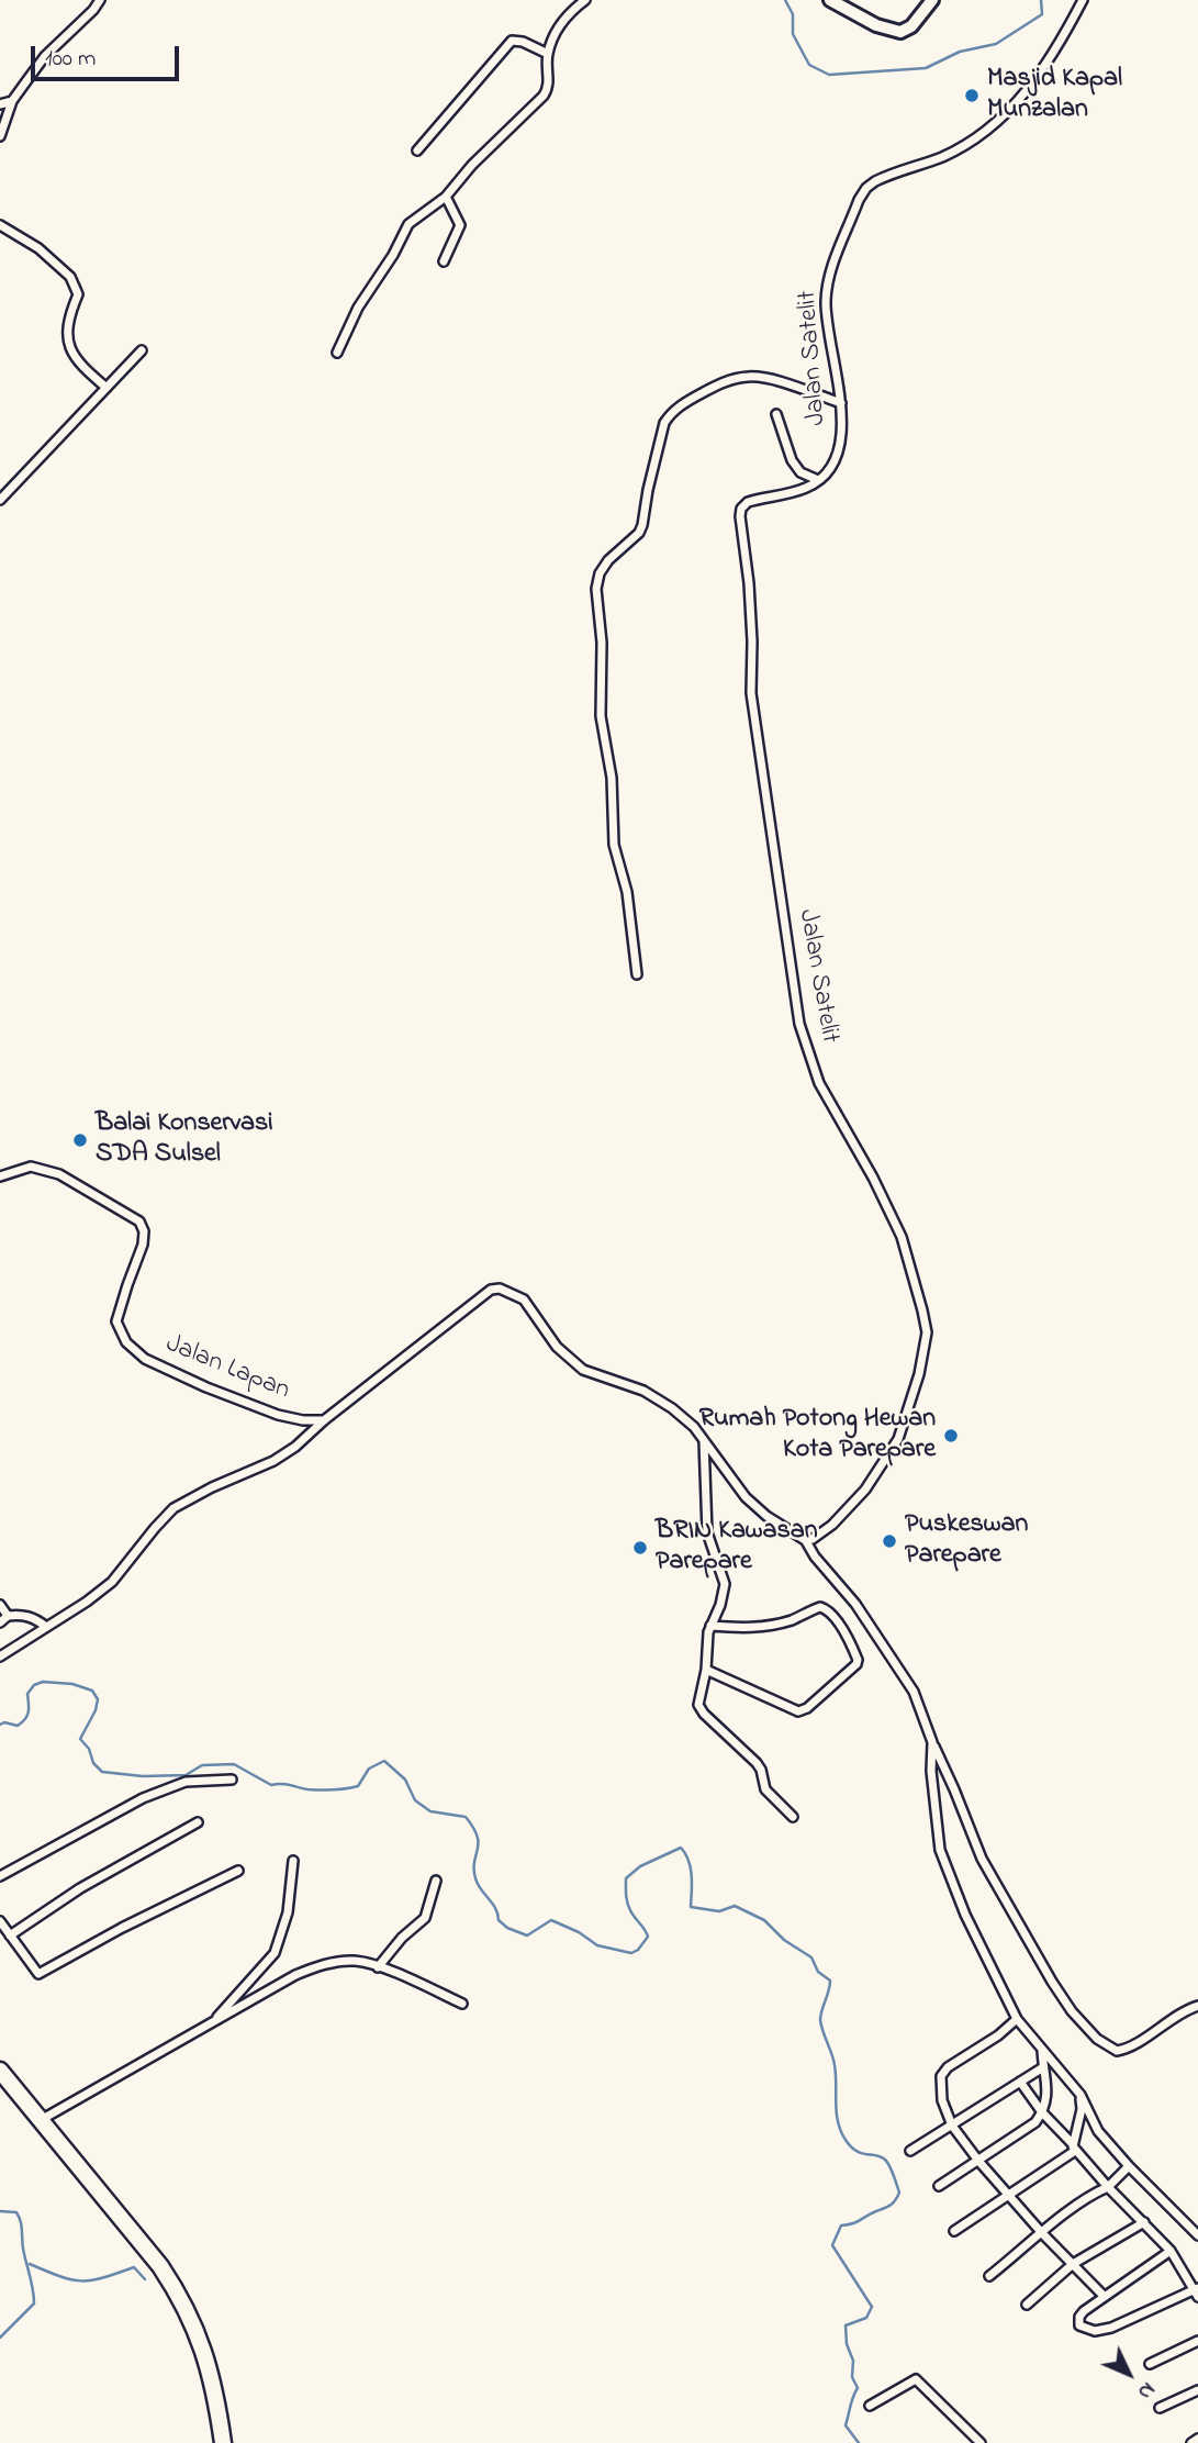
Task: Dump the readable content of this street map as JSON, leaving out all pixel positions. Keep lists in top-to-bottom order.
{
  "streets": {
    "street": ["Jalan Satelit", "Jalan Lapan"]
  },
  "places": [
    "Masjid Kapal Munzalan",
    "Balai Konservasi SDA Sulsel",
    "Rumah Potong Hewan Kota Parepare",
    "Puskeswan Parepare",
    "BRIN Kawasan Parepare"
  ],
  "scale_bar": "100 m",
  "north": "bottom right"
}
